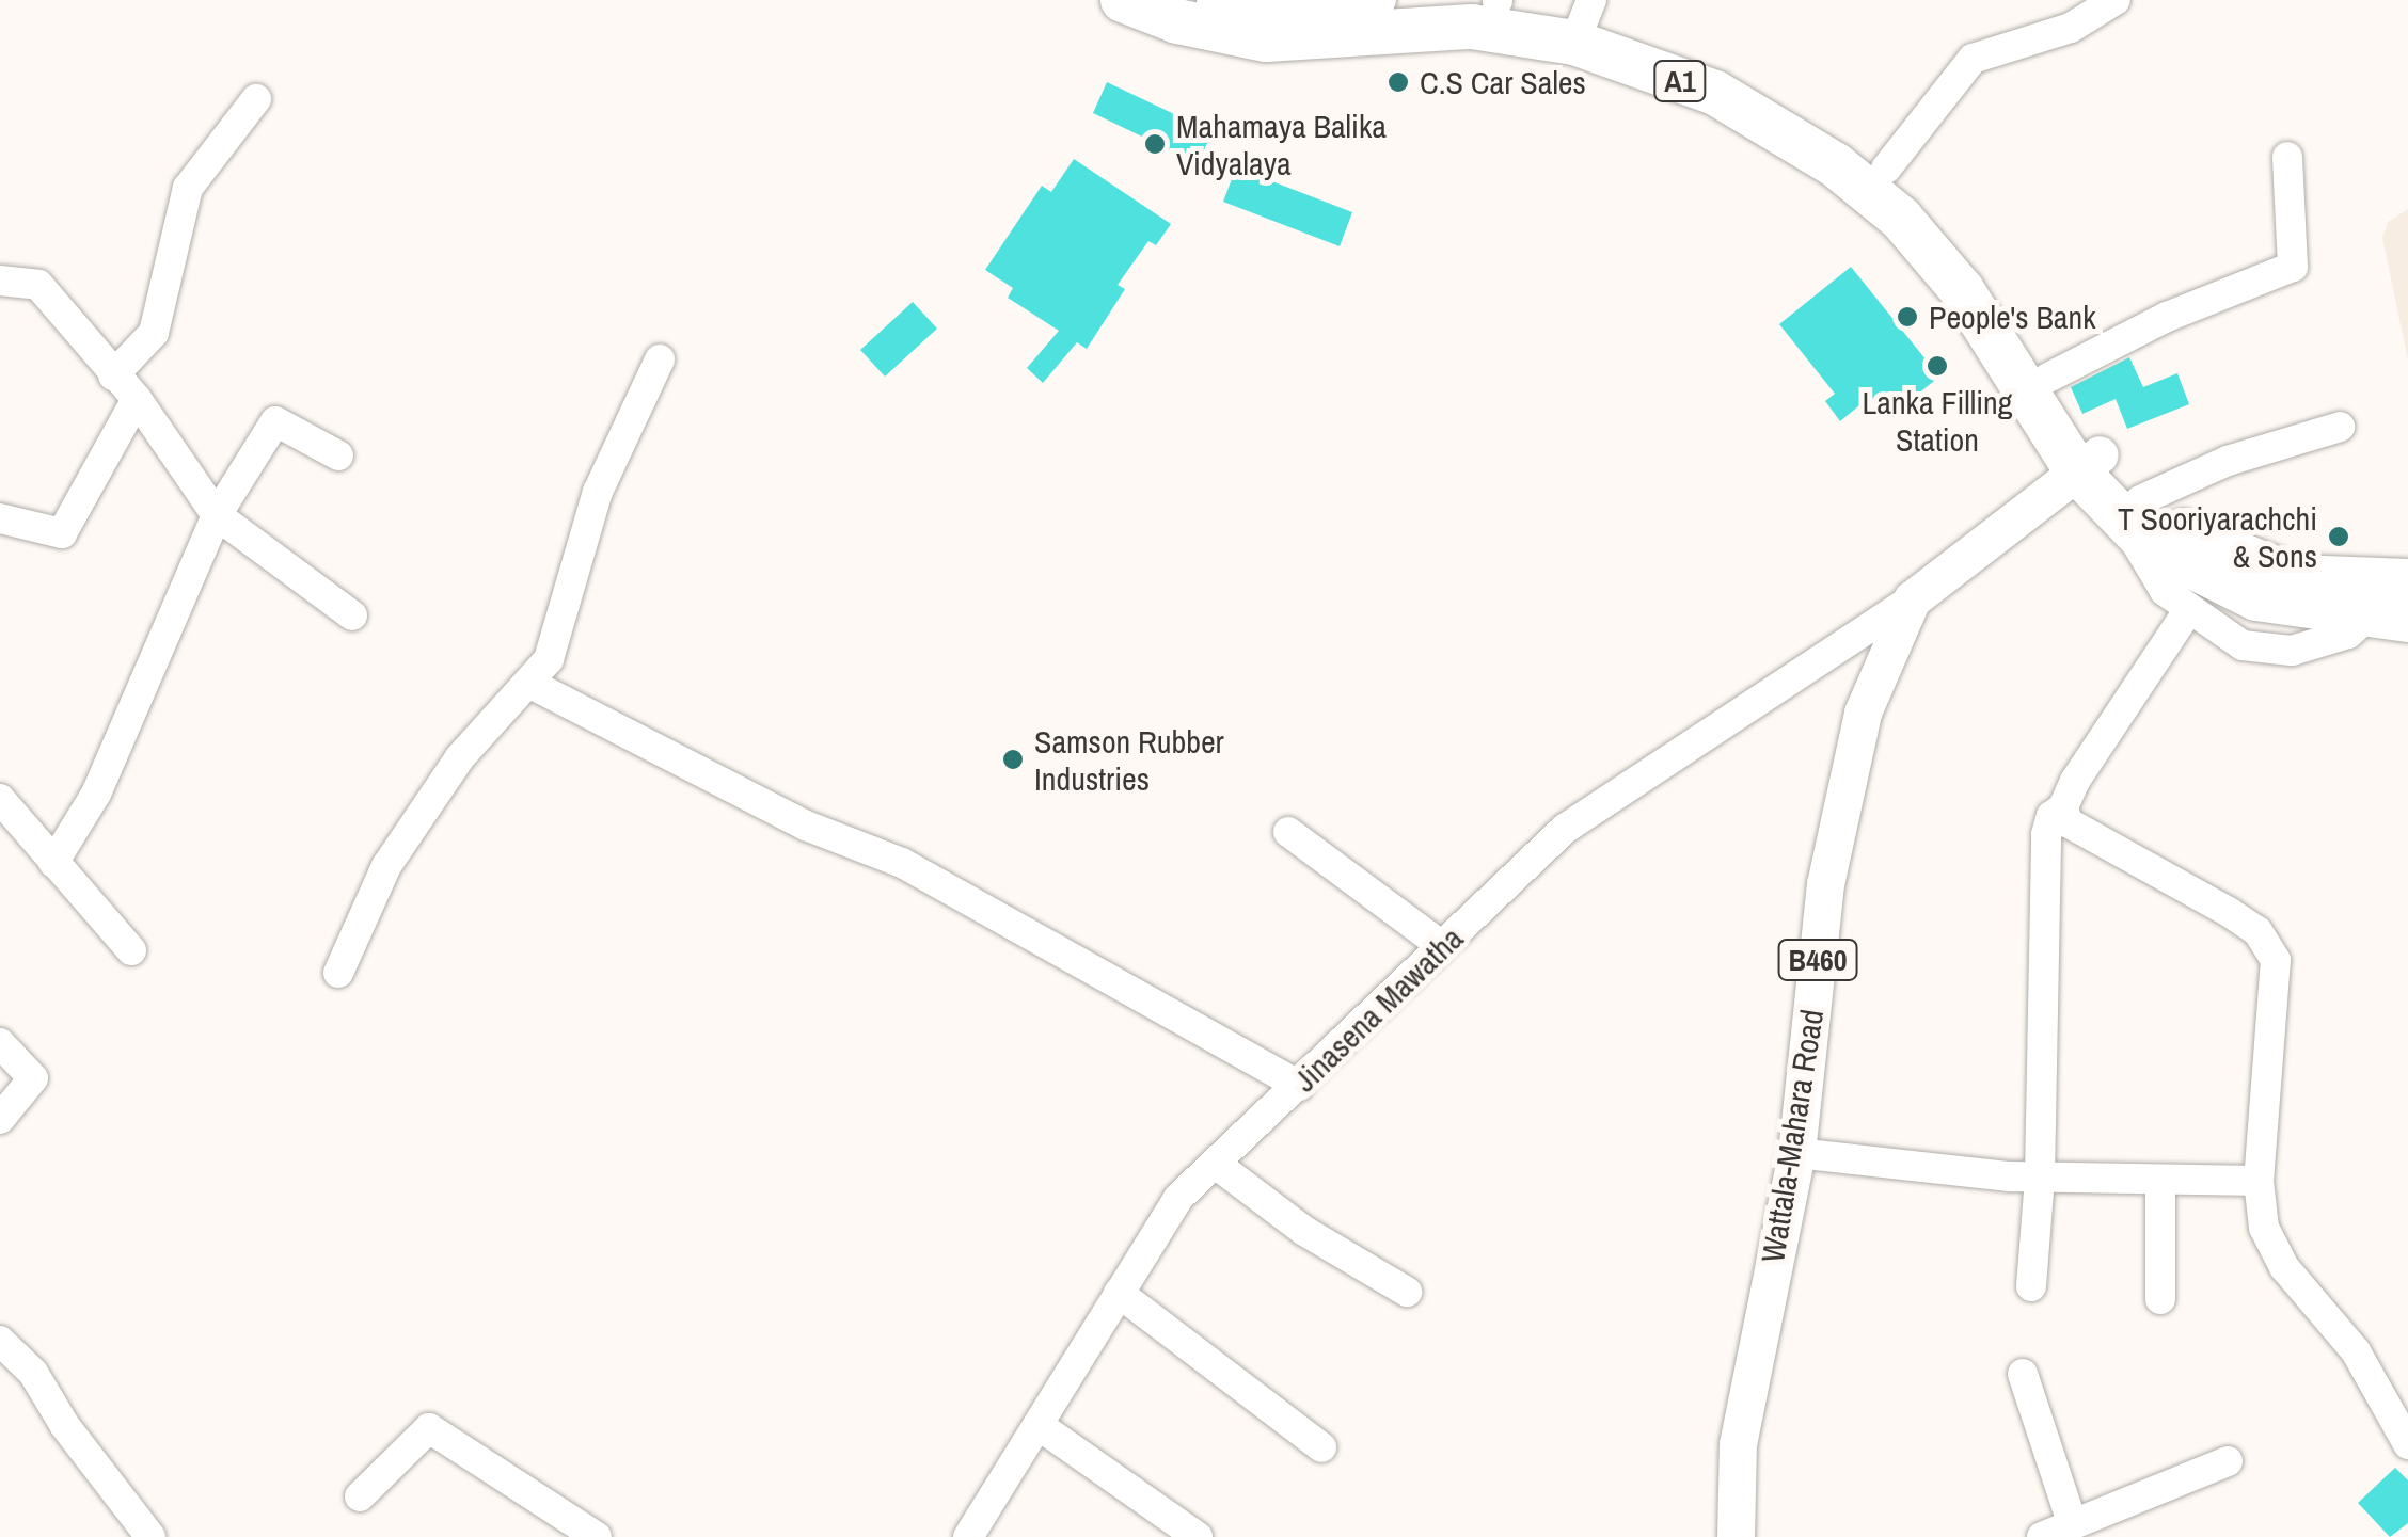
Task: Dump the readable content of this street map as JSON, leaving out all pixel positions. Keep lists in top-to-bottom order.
{
  "streets": {
    "highway": ["A1"],
    "main road": ["B460", "Wattala-Mahara Road"],
    "street": ["Jinasena Mawatha"]
  },
  "crossings": [
    ["A1", "Wattala-Mahara Road"],
    ["Jinasena Mawatha", "Wattala-Mahara Road"]
  ],
  "places": [
    "C.S Car Sales",
    "Mahamaya Balika Vidyalaya",
    "People's Bank",
    "Lanka Filling Station",
    "T Sooriyarachchi & Sons",
    "Samson Rubber Industries"
  ]
}
